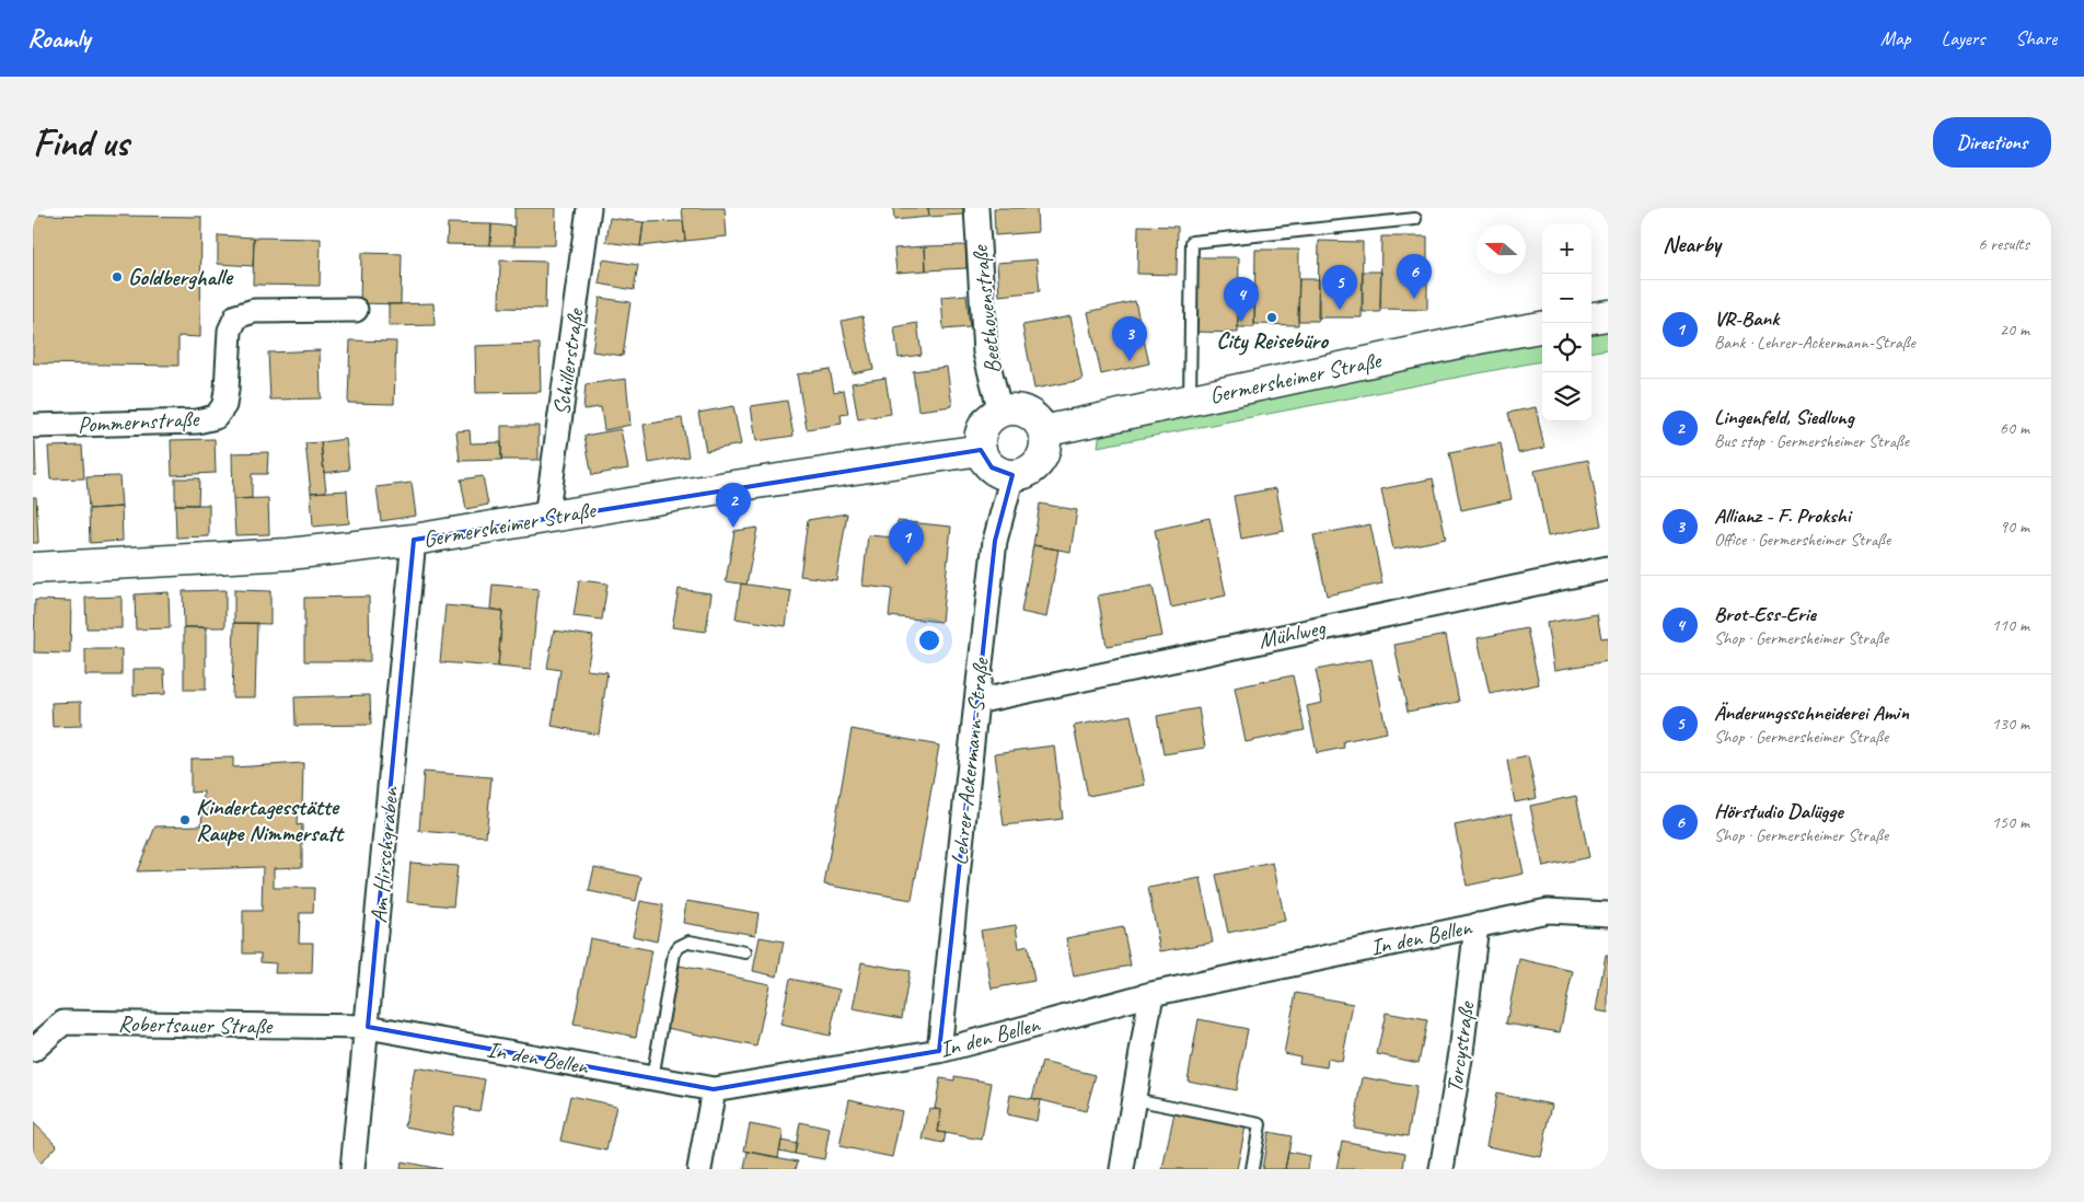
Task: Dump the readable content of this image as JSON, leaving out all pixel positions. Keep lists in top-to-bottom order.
{
  "streets": {
    "main road": ["Germersheimer Straße"],
    "street": [
      "Beethovenstraße",
      "Schillerstraße",
      "Pommernstraße",
      "Mühlweg",
      "Lehrer-Ackermann-Straße",
      "Am Hirschgraben",
      "In den Bellen",
      "Robertsauer Straße",
      "Torcystraße"
    ]
  },
  "crossings": [
    ["Beethovenstraße", "Germersheimer Straße"],
    ["Beethovenstraße", "Lehrer-Ackermann-Straße"],
    ["Schillerstraße", "Germersheimer Straße"],
    ["Germersheimer Straße", "Lehrer-Ackermann-Straße"],
    ["Germersheimer Straße", "Am Hirschgraben"],
    ["Mühlweg", "Lehrer-Ackermann-Straße"],
    ["Lehrer-Ackermann-Straße", "In den Bellen"],
    ["Am Hirschgraben", "In den Bellen"],
    ["Am Hirschgraben", "Robertsauer Straße"],
    ["In den Bellen", "Robertsauer Straße"],
    ["In den Bellen", "Torcystraße"]
  ],
  "places": ["Goldberghalle", "City Reisebüro", "Kindertagesstätte Raupe Nimmersatt"],
  "north": "left",
  "page": {
    "header": "Roamly",
    "nav": ["Map", "Layers", "Share"],
    "buttons": "Directions",
    "title": "Find us",
    "heading": ["Nearby", "6 results"],
    "map_buttons": ["+", "−"],
    "pins": [
      "6",
      "5",
      "4",
      "3",
      "2",
      "1"
    ],
    "list": [
      {
        "mark": "1",
        "name": "VR-Bank",
        "note": "Bank · Lehrer-Ackermann-Straße",
        "value": "20 m"
      },
      {
        "mark": "2",
        "name": "Lingenfeld, Siedlung",
        "note": "Bus stop · Germersheimer Straße",
        "value": "60 m"
      },
      {
        "mark": "3",
        "name": "Allianz - F. Prokshi",
        "note": "Office · Germersheimer Straße",
        "value": "90 m"
      },
      {
        "mark": "4",
        "name": "Brot-Ess-Erie",
        "note": "Shop · Germersheimer Straße",
        "value": "110 m"
      },
      {
        "mark": "5",
        "name": "Änderungsschneiderei Amin",
        "note": "Shop · Germersheimer Straße",
        "value": "130 m"
      },
      {
        "mark": "6",
        "name": "Hörstudio Dalügge",
        "note": "Shop · Germersheimer Straße",
        "value": "150 m"
      }
    ]
  }
}
